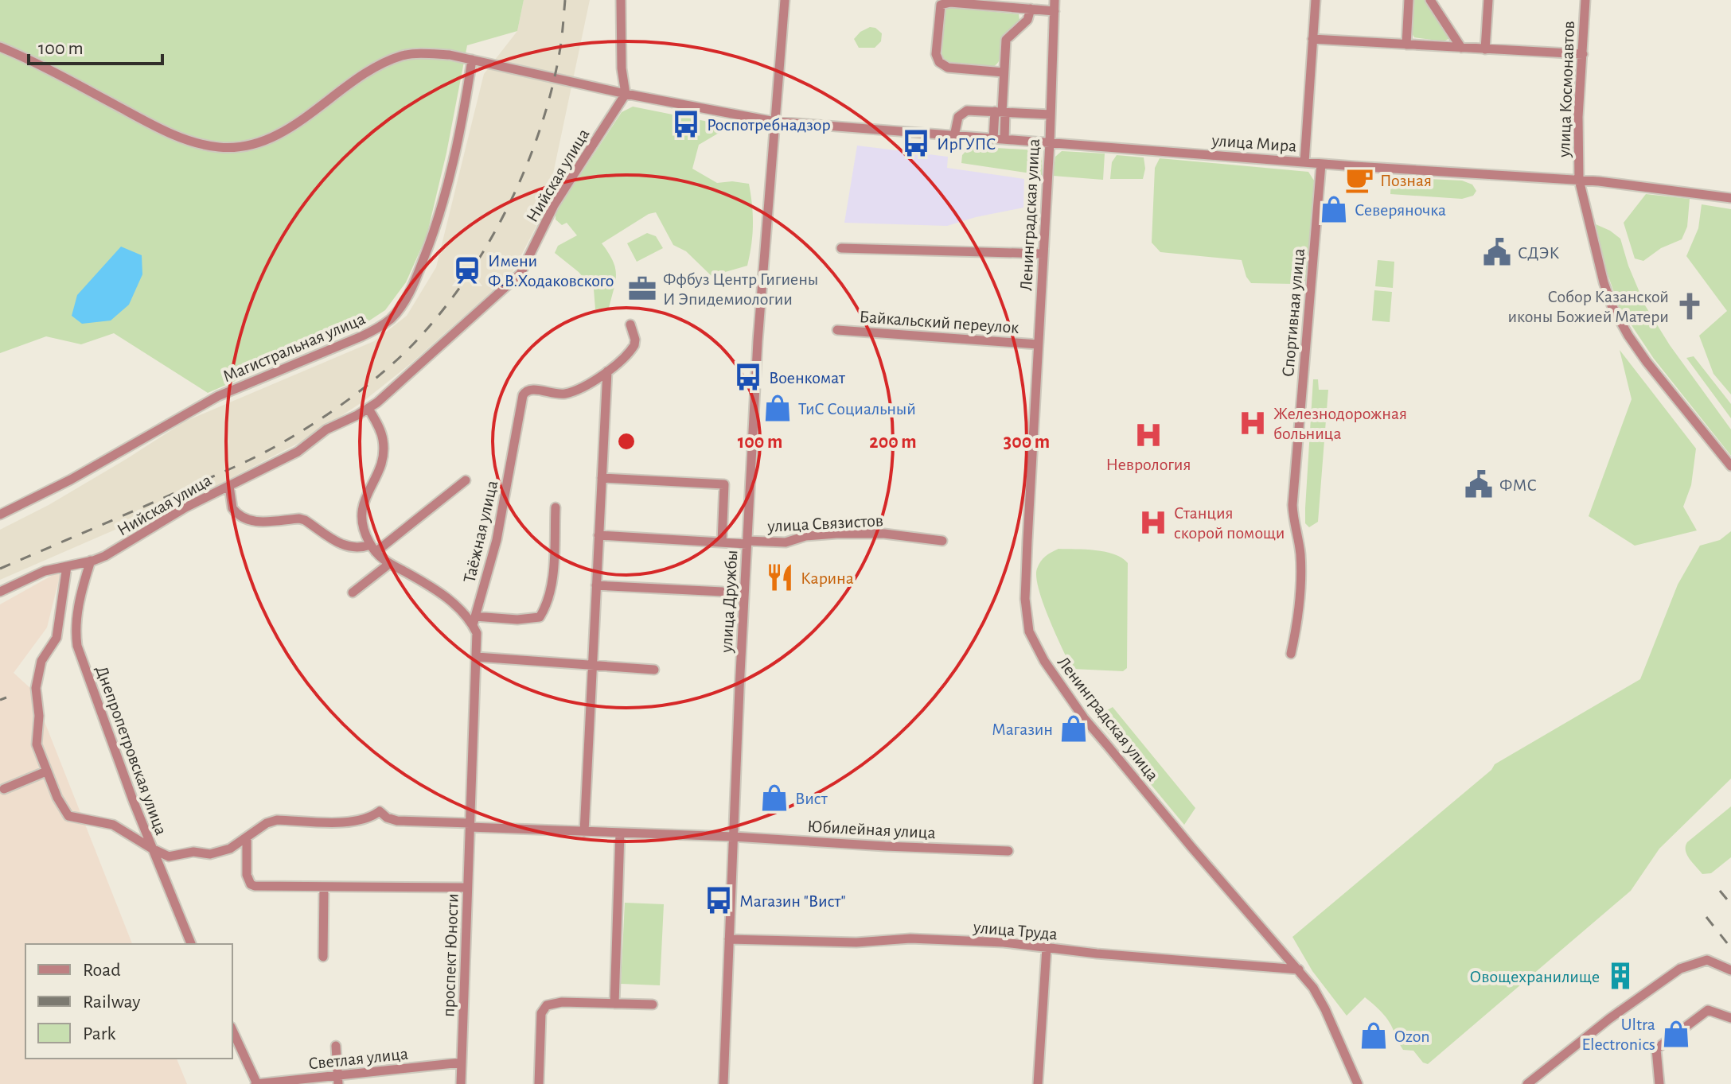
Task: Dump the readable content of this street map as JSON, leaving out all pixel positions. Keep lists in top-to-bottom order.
{
  "streets": {
    "street": [
      "улица Космонавтов",
      "улица Мира",
      "Нийская улица",
      "Ленинградская улица",
      "Спортивная улица",
      "Байкальский переулок",
      "Магистральная улица",
      "улица Связистов",
      "Таёжная улица",
      "улица Дружбы",
      "Днепропетровская улица",
      "Юбилейная улица",
      "улица Труда",
      "проспект Юности",
      "Светлая улица"
    ]
  },
  "crossings": [
    ["улица Космонавтов", "улица Мира"],
    ["улица Мира", "Нийская улица"],
    ["улица Мира", "Ленинградская улица"],
    ["улица Мира", "Спортивная улица"],
    ["улица Мира", "Магистральная улица"],
    ["улица Мира", "улица Дружбы"],
    ["Нийская улица", "Днепропетровская улица"],
    ["Ленинградская улица", "Байкальский переулок"],
    ["Ленинградская улица", "улица Труда"],
    ["улица Связистов", "улица Дружбы"],
    ["Таёжная улица", "Юбилейная улица"],
    ["Таёжная улица", "проспект Юности"],
    ["улица Дружбы", "Юбилейная улица"],
    ["улица Дружбы", "улица Труда"],
    ["Юбилейная улица", "проспект Юности"],
    ["проспект Юности", "Светлая улица"]
  ],
  "places": {
    "bus stop": [
      "Роспотребнадзор",
      "ИрГУПС",
      "Военкомат",
      "Магазин \"Вист\""
    ],
    "cafe": ["Позная"],
    "shop": [
      "Северяночка",
      "ТиС Социальный",
      "Магазин",
      "Вист",
      "Ultra Electronics",
      "Ozon"
    ],
    "public building": ["СДЭК", "ФМС"],
    "station": ["Имени Ф.В.Ходаковского"],
    "office": ["Ффбуз Центр Гигиены И Эпидемиологии"],
    "church": ["Собор Казанской иконы Божией Матери"],
    "hospital": ["Железнодорожная больница", "Неврология", "Станция скорой помощи"],
    "restaurant": ["Карина"],
    "building": ["Овощехранилище"]
  },
  "legend": ["Road", "Railway", "Park"],
  "scale_bar": "100 m",
  "rings": ["100 m", "200 m", "300 m"]
}
